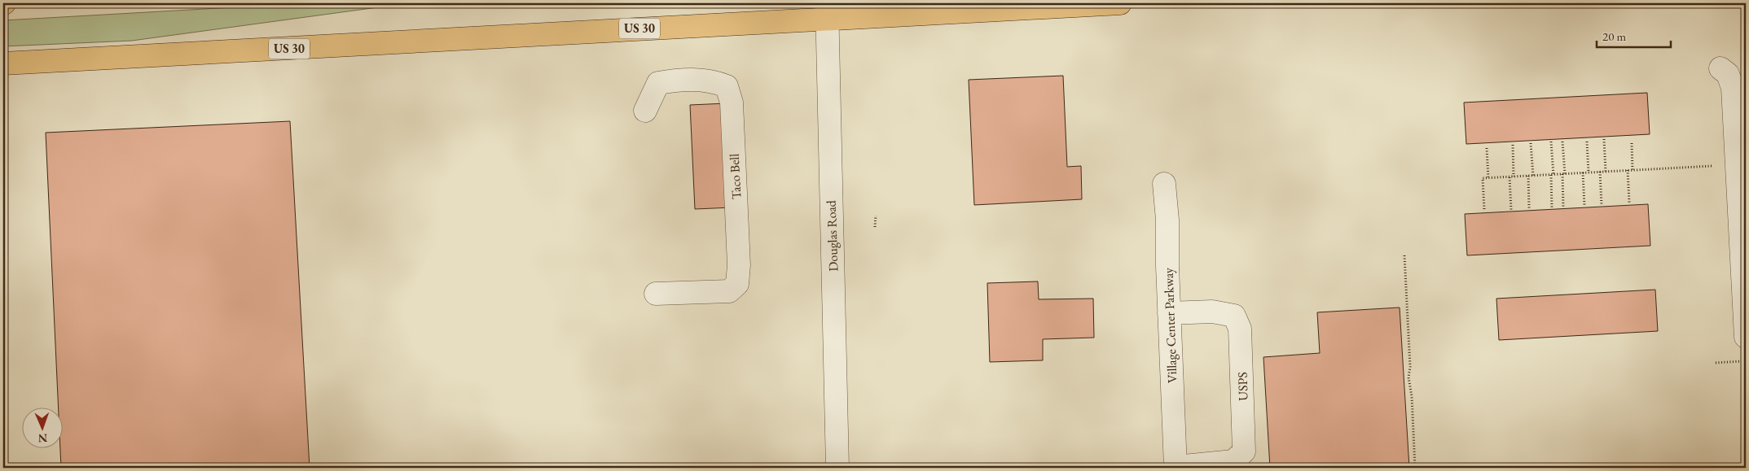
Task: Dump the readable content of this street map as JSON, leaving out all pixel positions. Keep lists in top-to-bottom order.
{
  "streets": {
    "main road": ["US 30"],
    "street": [
      "Taco Bell",
      "Douglas Road",
      "Village Center Parkway",
      "USPS"
    ]
  },
  "crossings": [
    ["US 30", "Douglas Road"],
    ["Village Center Parkway", "USPS"]
  ],
  "scale_bar": "20 m",
  "north": "bottom"
}
